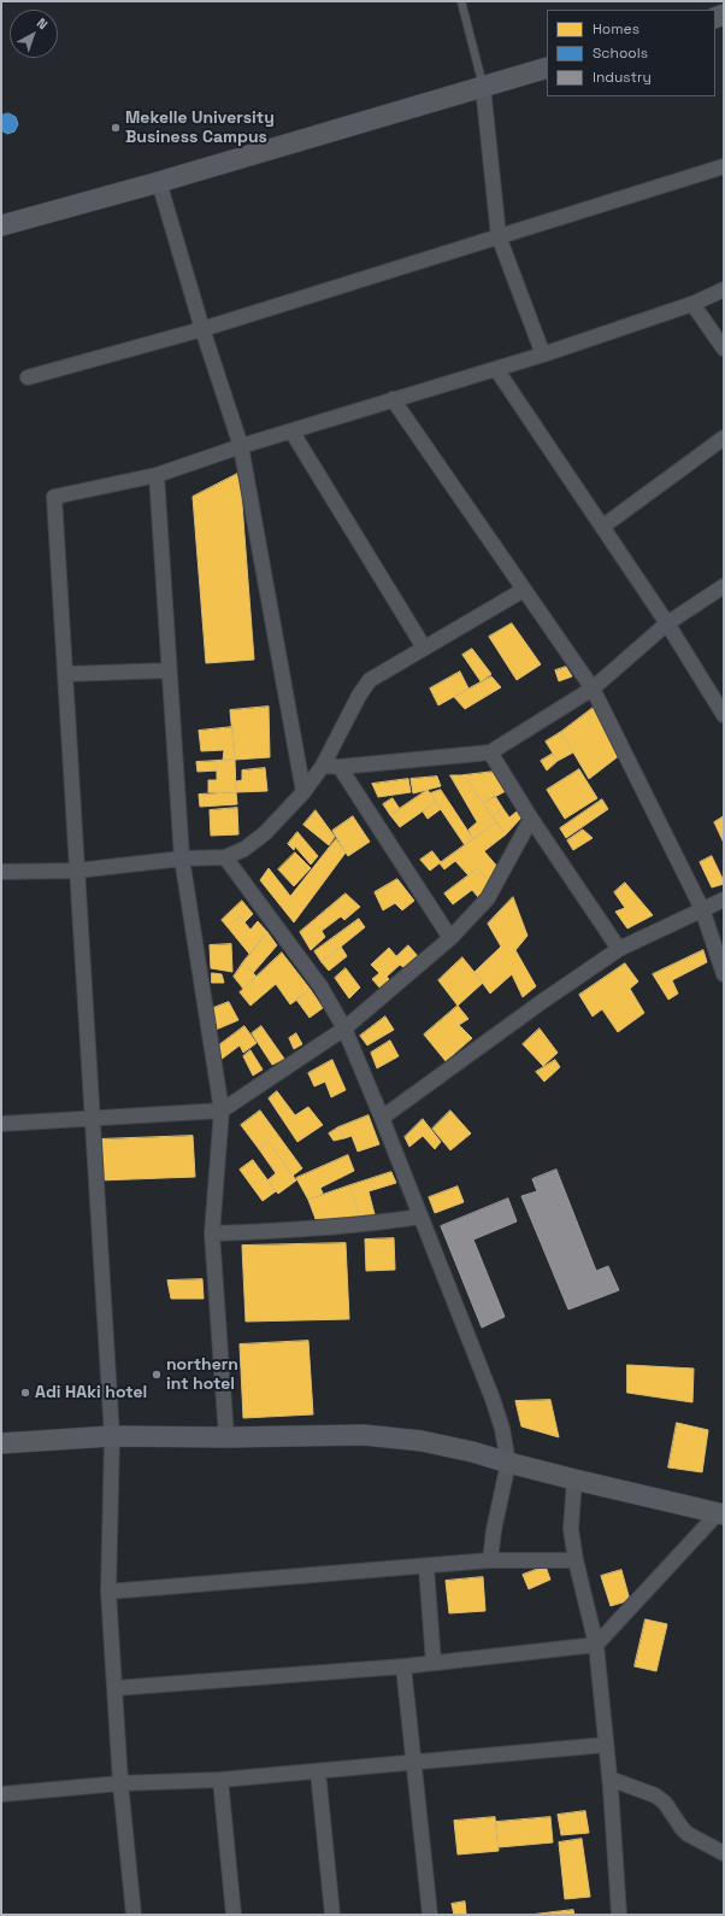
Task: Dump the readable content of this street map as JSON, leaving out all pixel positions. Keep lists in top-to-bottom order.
{
  "places": ["Mekelle University Business Campus", "northern int hotel", "Adi HAki hotel"],
  "legend": ["Homes", "Schools", "Industry"],
  "north": "top right"
}
